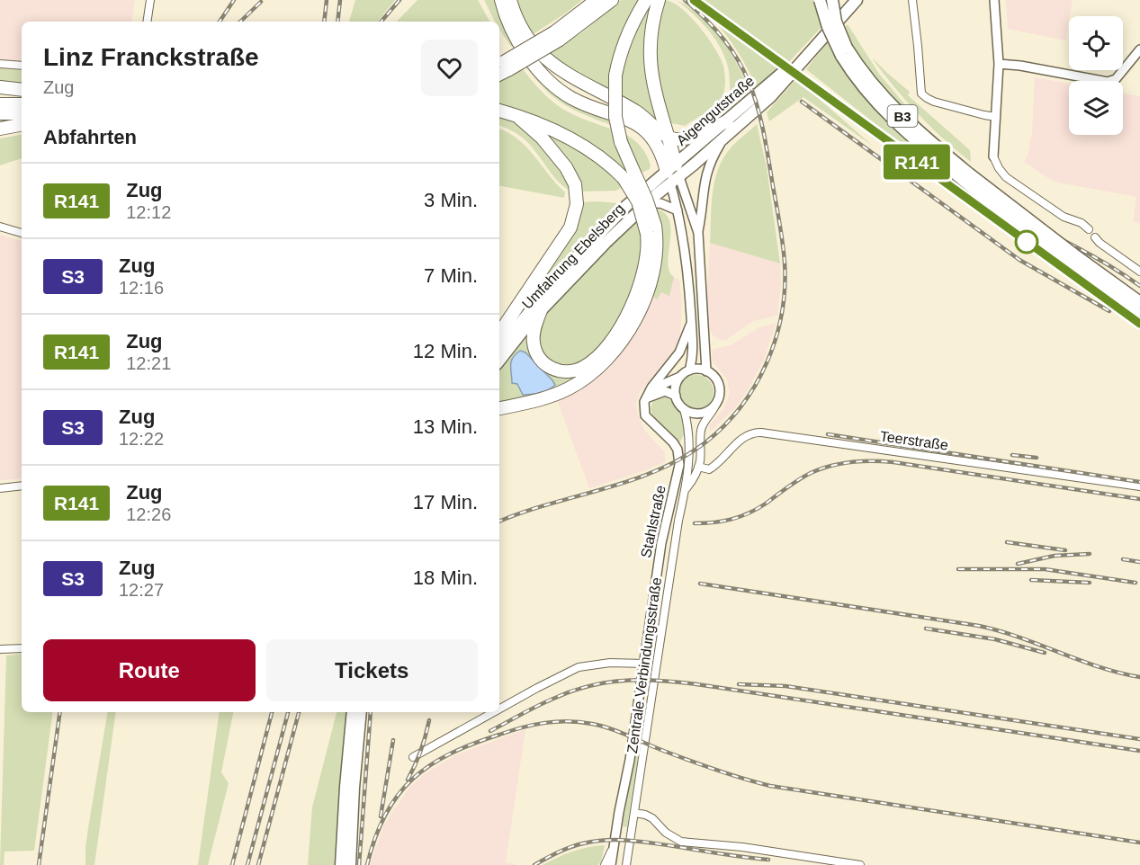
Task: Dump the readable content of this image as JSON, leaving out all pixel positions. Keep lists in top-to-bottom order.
{
  "streets": {
    "main road": ["Aigengutstraße", "B3", "Umfahrung Ebelsberg"],
    "street": ["Teerstraße", "Stahlstraße", "Zentrale Verbindungsstraße"]
  },
  "crossings": [
    ["Aigengutstraße", "Umfahrung Ebelsberg"]
  ],
  "page": {
    "on_map": "R141",
    "heading": [
      ["Linz Franckstraße", "Zug"],
      "Abfahrten"
    ],
    "list": [
      {
        "mark": "R141",
        "name": "Zug",
        "note": "12:12",
        "value": "3 Min."
      },
      {
        "mark": "S3",
        "name": "Zug",
        "note": "12:16",
        "value": "7 Min."
      },
      {
        "mark": "R141",
        "name": "Zug",
        "note": "12:21",
        "value": "12 Min."
      },
      {
        "mark": "S3",
        "name": "Zug",
        "note": "12:22",
        "value": "13 Min."
      },
      {
        "mark": "R141",
        "name": "Zug",
        "note": "12:26",
        "value": "17 Min."
      },
      {
        "mark": "S3",
        "name": "Zug",
        "note": "12:27",
        "value": "18 Min."
      }
    ],
    "buttons": ["Route", "Tickets"]
  }
}
